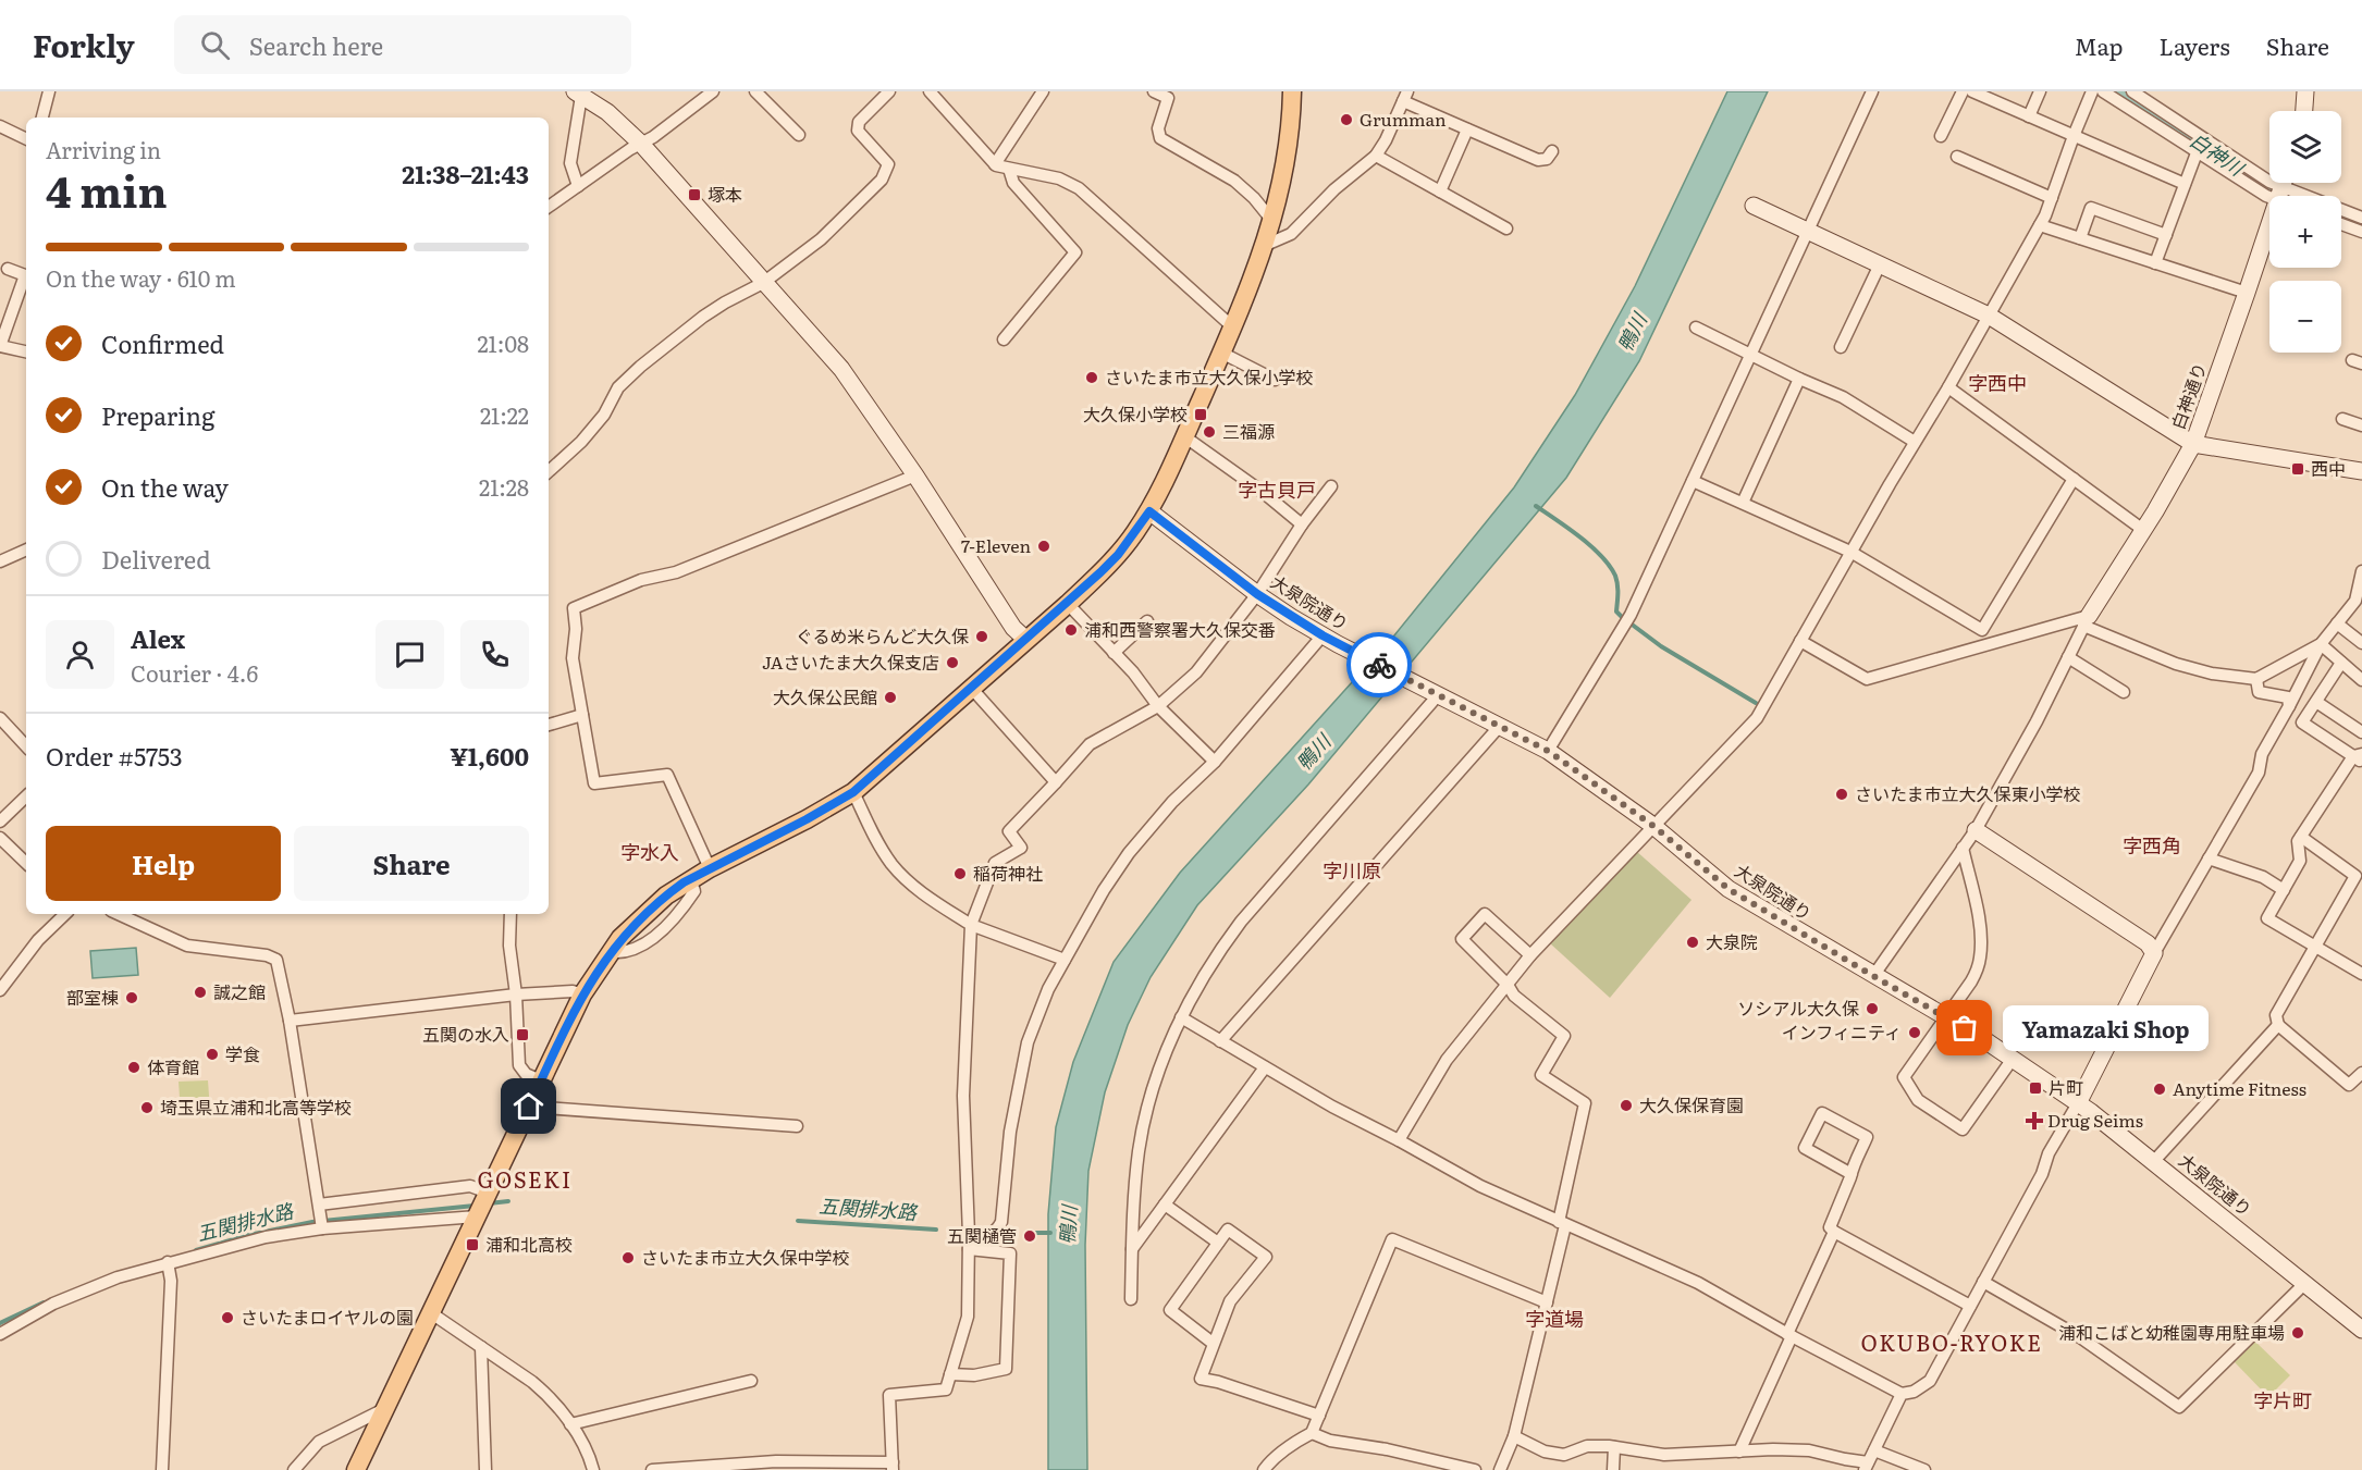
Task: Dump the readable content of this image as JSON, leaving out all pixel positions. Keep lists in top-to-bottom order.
{
  "streets": {
    "street": ["白神通り", "大泉院通り"]
  },
  "districts": [
    "字西中",
    "字古貝戸",
    "字西角",
    "字水入",
    "字川原",
    "GOSEKI",
    "字道場",
    "OKUBO-RYOKE",
    "字片町"
  ],
  "water": ["白神川", "鴨川", "五関排水路"],
  "places": {
    "other": [
      "Grumman",
      "さいたま市立大久保小学校",
      "三福源",
      "7-Eleven",
      "浦和西警察署大久保交番",
      "ぐるめ米らんど大久保",
      "JAさいたま大久保支店",
      "大久保公民館",
      "さいたま市立大久保東小学校",
      "稲荷神社",
      "大泉院",
      "誠之館",
      "部室棟",
      "ソシアル大久保",
      "Yamazaki Shop",
      "インフィニティ",
      "学食",
      "体育館",
      "Anytime Fitness",
      "大久保保育園",
      "埼玉県立浦和北高等学校",
      "五関樋管",
      "さいたま市立大久保中学校",
      "さいたまロイヤルの園",
      "浦和こばと幼稚園専用駐車場"
    ],
    "transit": [
      "塚本",
      "大久保小学校",
      "西中",
      "五関の水入",
      "片町",
      "浦和北高校"
    ],
    "health": ["Drug Seims"]
  },
  "page": {
    "header": "Forkly",
    "search": "Search here",
    "nav": ["Map", "Layers", "Share"],
    "map_buttons": ["+", "−"],
    "heading": ["4 min", "Arriving in", "21:38–21:43"],
    "panel": [
      "Alex",
      "Courier · 4.6",
      "Order #5753",
      "¥1,600"
    ],
    "bar": "On the way · 610 m",
    "list": [
      ["Confirmed", "21:08"],
      ["Preparing", "21:22"],
      ["On the way", "21:28"],
      "Delivered"
    ],
    "buttons": ["Help", "Share"],
    "bubble": "Yamazaki Shop"
  }
}
